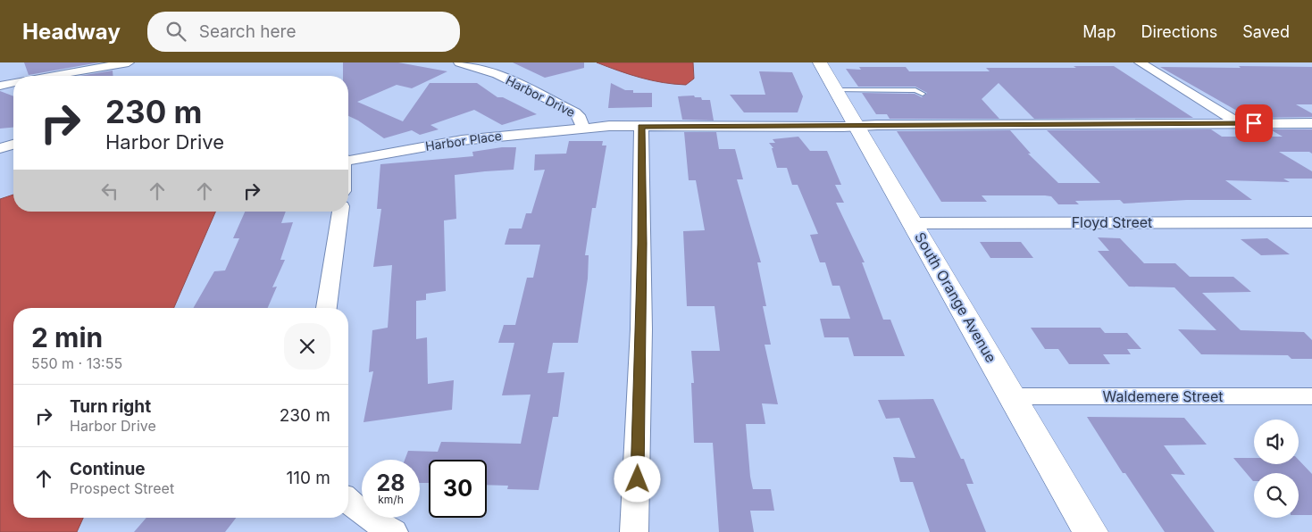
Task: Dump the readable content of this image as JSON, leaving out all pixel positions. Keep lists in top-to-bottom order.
{
  "streets": {
    "street": [
      "Harbor Drive",
      "Harbor Place",
      "Floyd Street",
      "South Orange Avenue",
      "Waldemere Street"
    ]
  },
  "crossings": [
    ["Harbor Drive", "Harbor Place"],
    ["Harbor Drive", "South Orange Avenue"],
    ["Floyd Street", "South Orange Avenue"],
    ["South Orange Avenue", "Waldemere Street"]
  ],
  "page": {
    "header": "Headway",
    "search": "Search here",
    "nav": ["Map", "Directions", "Saved"],
    "turn": ["230 m", "Harbor Drive"],
    "heading": ["2 min", "550 m · 13:55"],
    "list": [
      {
        "name": "Turn right",
        "note": "Harbor Drive",
        "value": "230 m"
      },
      {
        "name": "Continue",
        "note": "Prospect Street",
        "value": "110 m"
      }
    ],
    "speed": "28 km/h",
    "limit": "30"
  }
}
